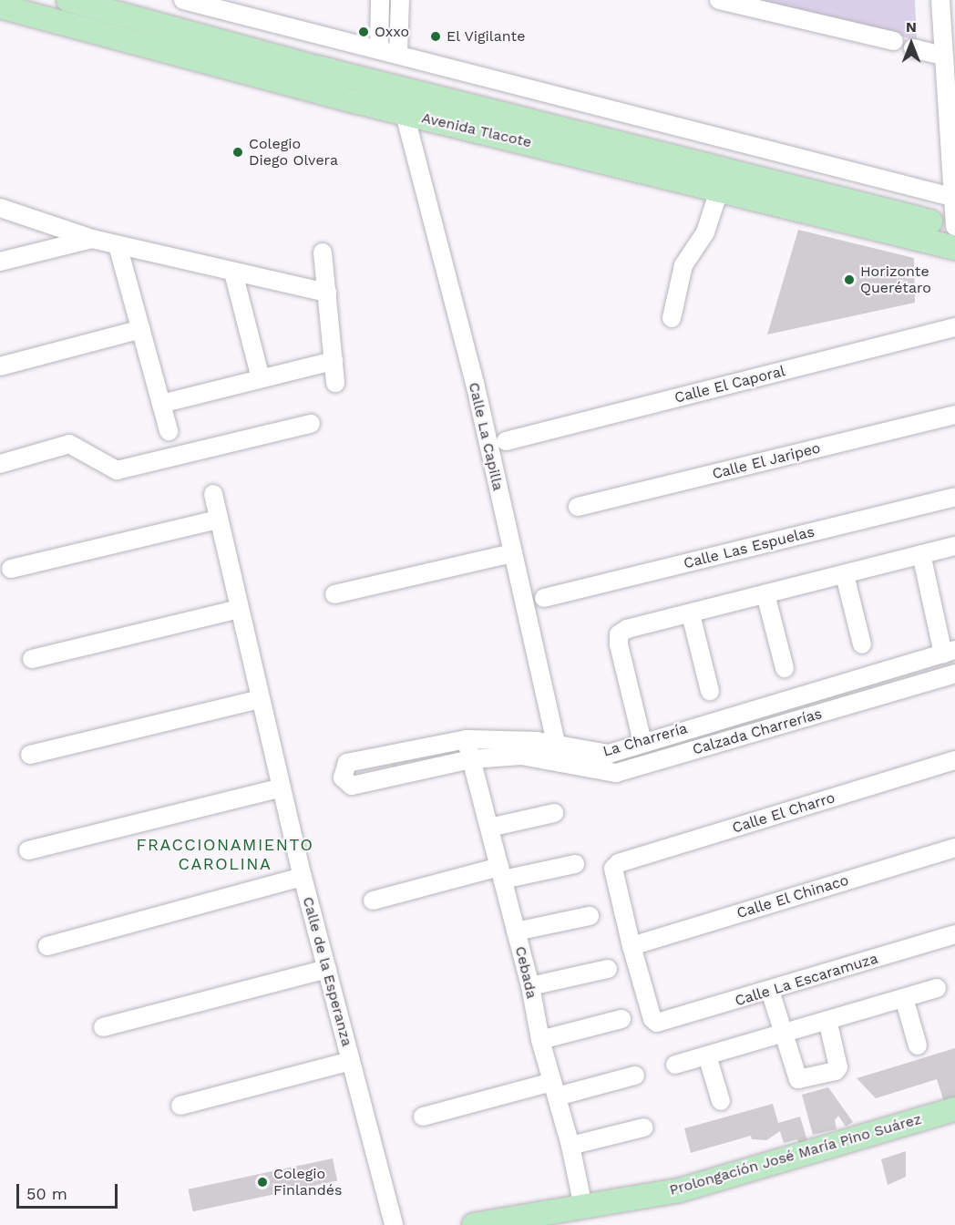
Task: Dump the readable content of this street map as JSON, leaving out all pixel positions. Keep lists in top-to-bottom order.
{
  "streets": {
    "main road": ["Avenida Tlacote", "Prolongación José María Pino Suárez"],
    "street": [
      "Calle El Caporal",
      "Calle La Capilla",
      "Calle El Jaripeo",
      "Calle Las Espuelas",
      "Calzada Charrerías",
      "La Charrería",
      "Calle El Charro",
      "Calle El Chinaco",
      "Calle de la Esperanza",
      "Cebada",
      "Calle La Escaramuza"
    ]
  },
  "crossings": [
    ["Avenida Tlacote", "Calle La Capilla"],
    ["Calle La Capilla", "Calzada Charrerías"],
    ["Calle La Capilla", "La Charrería"],
    ["Calzada Charrerías", "La Charrería"],
    ["La Charrería", "Cebada"],
    ["Calle El Charro", "Calle El Chinaco"],
    ["Calle El Charro", "Calle La Escaramuza"],
    ["Calle El Chinaco", "Calle La Escaramuza"],
    ["Cebada", "Prolongación José María Pino Suárez"]
  ],
  "districts": ["FRACCIONAMIENTO CAROLINA"],
  "places": [
    "Oxxo",
    "El Vigilante",
    "Colegio Diego Olvera",
    "Horizonte Querétaro",
    "Colegio Finlandés"
  ],
  "scale_bar": "50 m",
  "north": "top"
}
